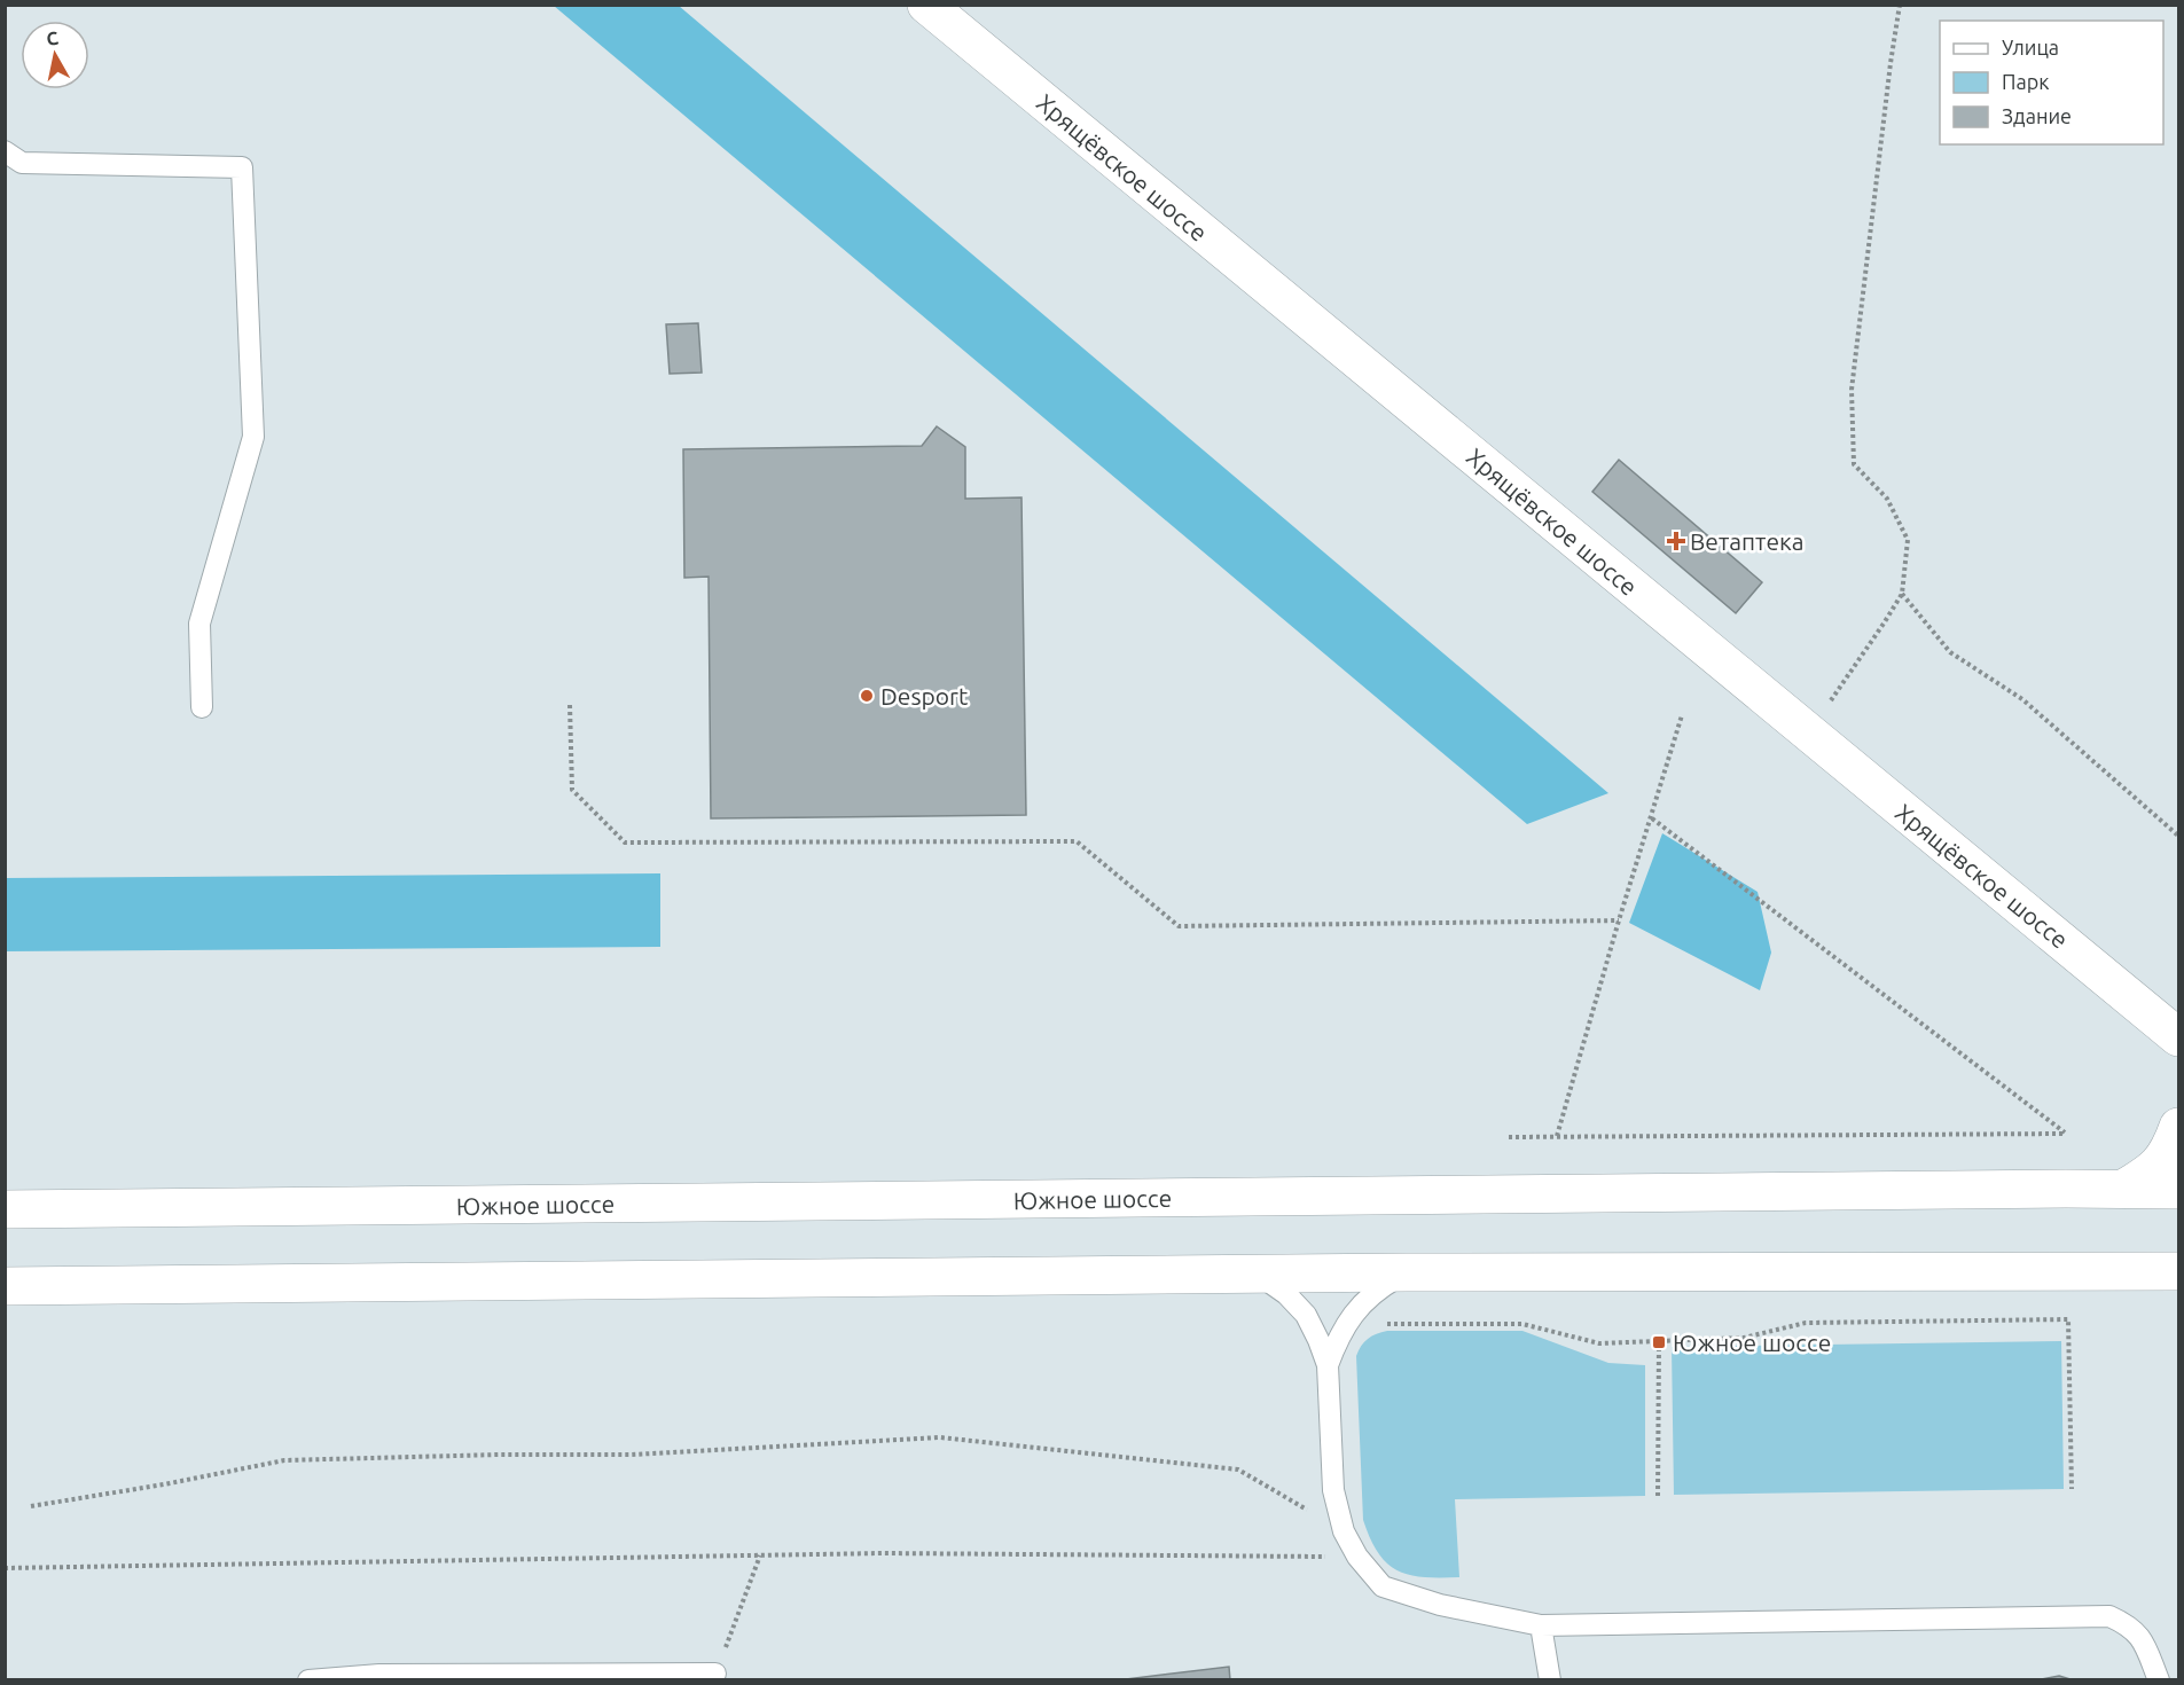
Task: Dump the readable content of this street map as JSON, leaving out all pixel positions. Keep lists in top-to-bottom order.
{
  "streets": {
    "main road": ["Хрящёвское шоссе", "Южное шоссе"]
  },
  "places": {
    "health": ["Ветаптека"],
    "other": ["Desport"],
    "transit": ["Южное шоссе"]
  },
  "legend": ["Улица", "Парк", "Здание"],
  "north": "top"
}
